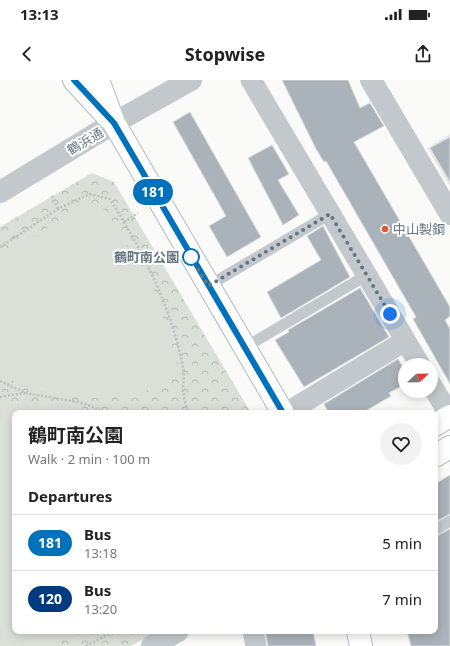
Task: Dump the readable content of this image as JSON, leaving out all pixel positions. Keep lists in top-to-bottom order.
{
  "streets": {
    "street": ["鶴浜通"]
  },
  "places": ["中山製鋼", "鶴町南公園"],
  "lines": ["bus line 181"],
  "north": "right",
  "page": {
    "status": "13:13",
    "header": "Stopwise",
    "on_map": "181",
    "heading": [
      ["鶴町南公園", "Walk · 2 min · 100 m"],
      "Departures"
    ],
    "list": [
      {
        "mark": "181",
        "name": "Bus",
        "note": "13:18",
        "value": "5 min"
      },
      {
        "mark": "120",
        "name": "Bus",
        "note": "13:20",
        "value": "7 min"
      }
    ]
  }
}
